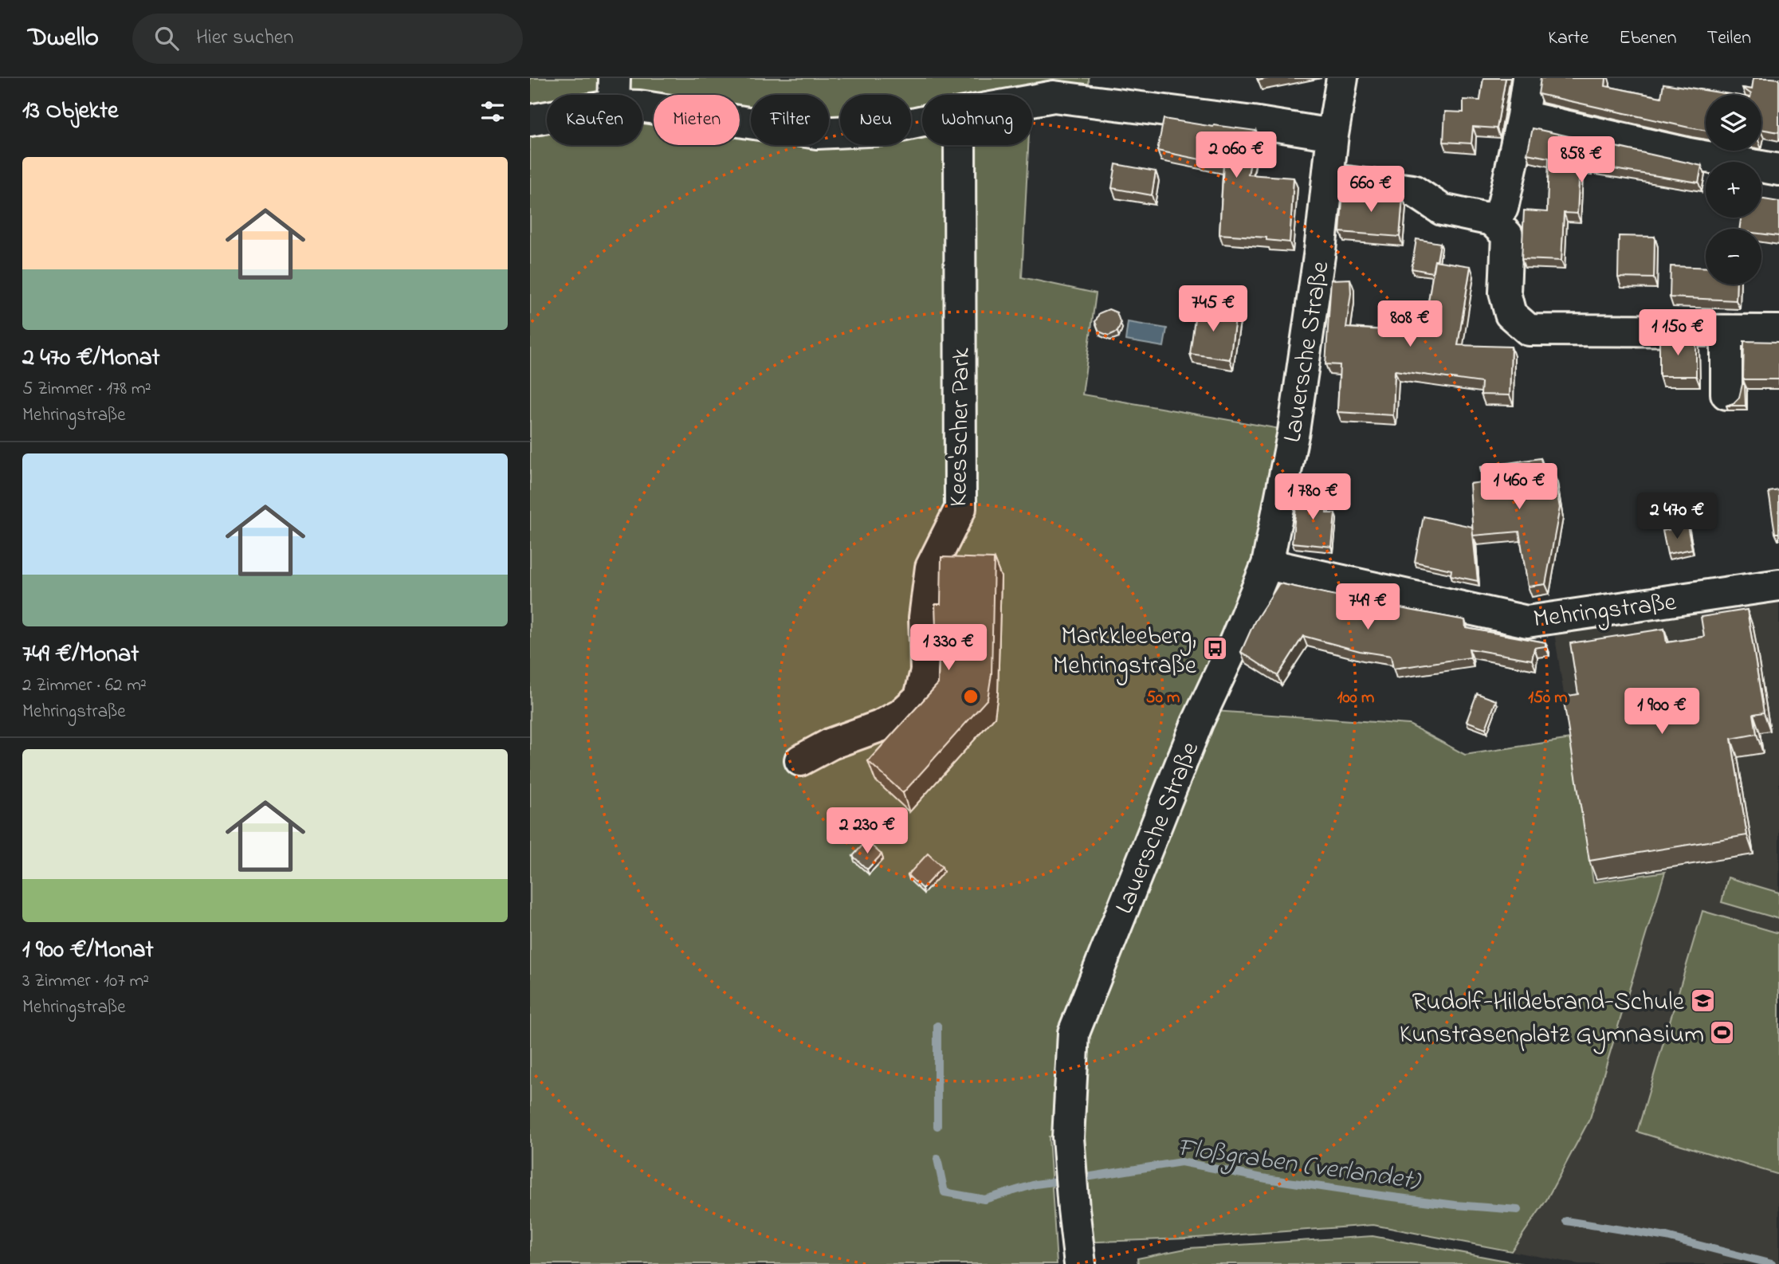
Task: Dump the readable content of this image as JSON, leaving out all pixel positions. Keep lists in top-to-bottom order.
{
  "streets": {
    "street": ["Lauersche Straße", "Kees'scher Park", "Mehringstraße"]
  },
  "crossings": [
    ["Lauersche Straße", "Mehringstraße"]
  ],
  "water": ["Floßgraben (verlandet)"],
  "places": {
    "bus stop": ["Markkleeberg, Mehringstraße"],
    "school or university": ["Rudolf-Hildebrand-Schule"],
    "sports": ["Kunstrasenplatz Gymnasium"]
  },
  "page": {
    "header": "Dwello",
    "search": "Hier suchen",
    "nav": ["Karte", "Ebenen", "Teilen"],
    "heading": "13 Objekte",
    "map_buttons": ["+", "−"],
    "chip": [
      "Kaufen",
      "Mieten",
      "Filter",
      "Neu",
      "Wohnung"
    ],
    "price": [
      "2 060 €",
      "858 €",
      "660 €",
      "745 €",
      "808 €",
      "1 150 €",
      "1 460 €",
      "1 780 €",
      "2 470 €",
      "749 €",
      "1 330 €",
      "1 900 €",
      "2 230 €"
    ],
    "list": [
      {
        "name": "2 470 €/Monat",
        "note": "5 Zimmer · 178 m² · Mehringstraße"
      },
      {
        "name": "749 €/Monat",
        "note": "2 Zimmer · 62 m² · Mehringstraße"
      },
      {
        "name": "1 900 €/Monat",
        "note": "3 Zimmer · 107 m² · Mehringstraße"
      }
    ]
  },
  "rings": ["50 m", "100 m", "150 m"]
}
